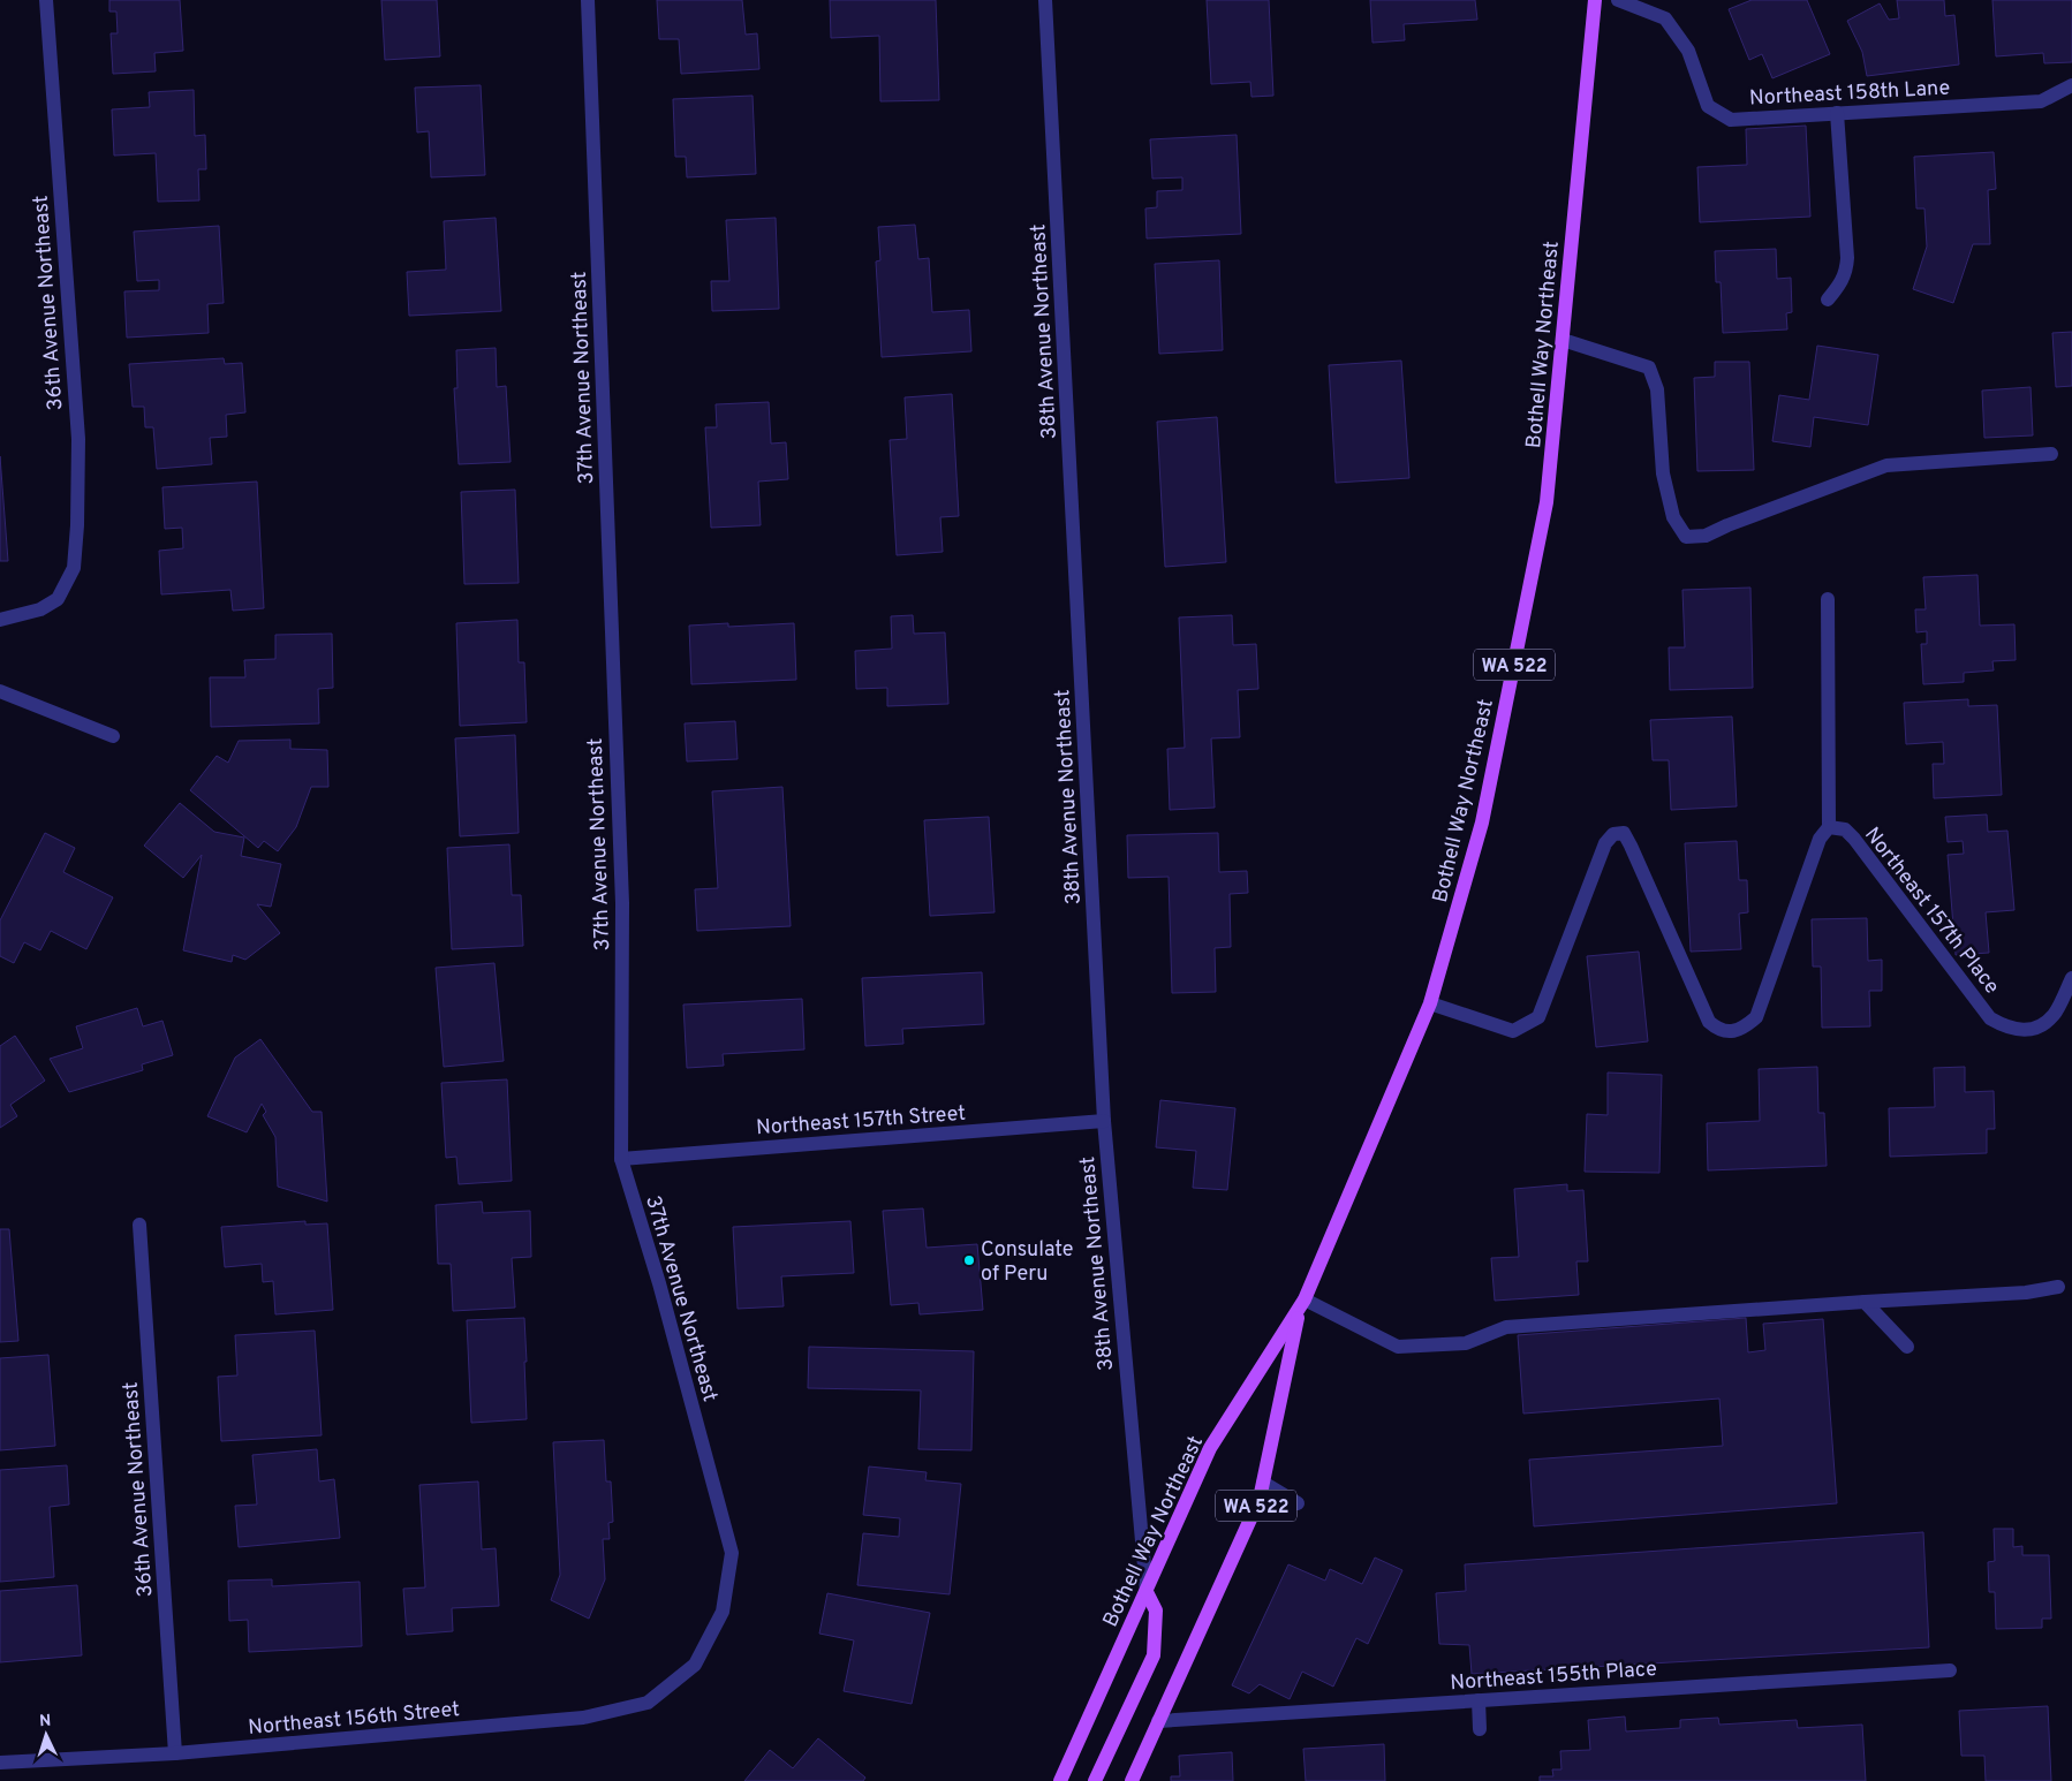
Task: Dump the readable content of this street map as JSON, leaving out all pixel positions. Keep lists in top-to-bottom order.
{
  "streets": {
    "main road": ["Bothell Way Northeast", "WA 522"],
    "street": [
      "Northeast 158th Lane",
      "36th Avenue Northeast",
      "38th Avenue Northeast",
      "37th Avenue Northeast",
      "Northeast 157th Place",
      "Northeast 157th Street",
      "Northeast 155th Place",
      "Northeast 156th Street"
    ]
  },
  "crossings": [
    ["36th Avenue Northeast", "Northeast 156th Street"],
    ["38th Avenue Northeast", "Bothell Way Northeast"],
    ["38th Avenue Northeast", "Northeast 157th Street"],
    ["Bothell Way Northeast", "Northeast 155th Place"],
    ["37th Avenue Northeast", "Northeast 157th Street"],
    ["37th Avenue Northeast", "Northeast 156th Street"]
  ],
  "places": ["Consulate of Peru"],
  "north": "top"
}
